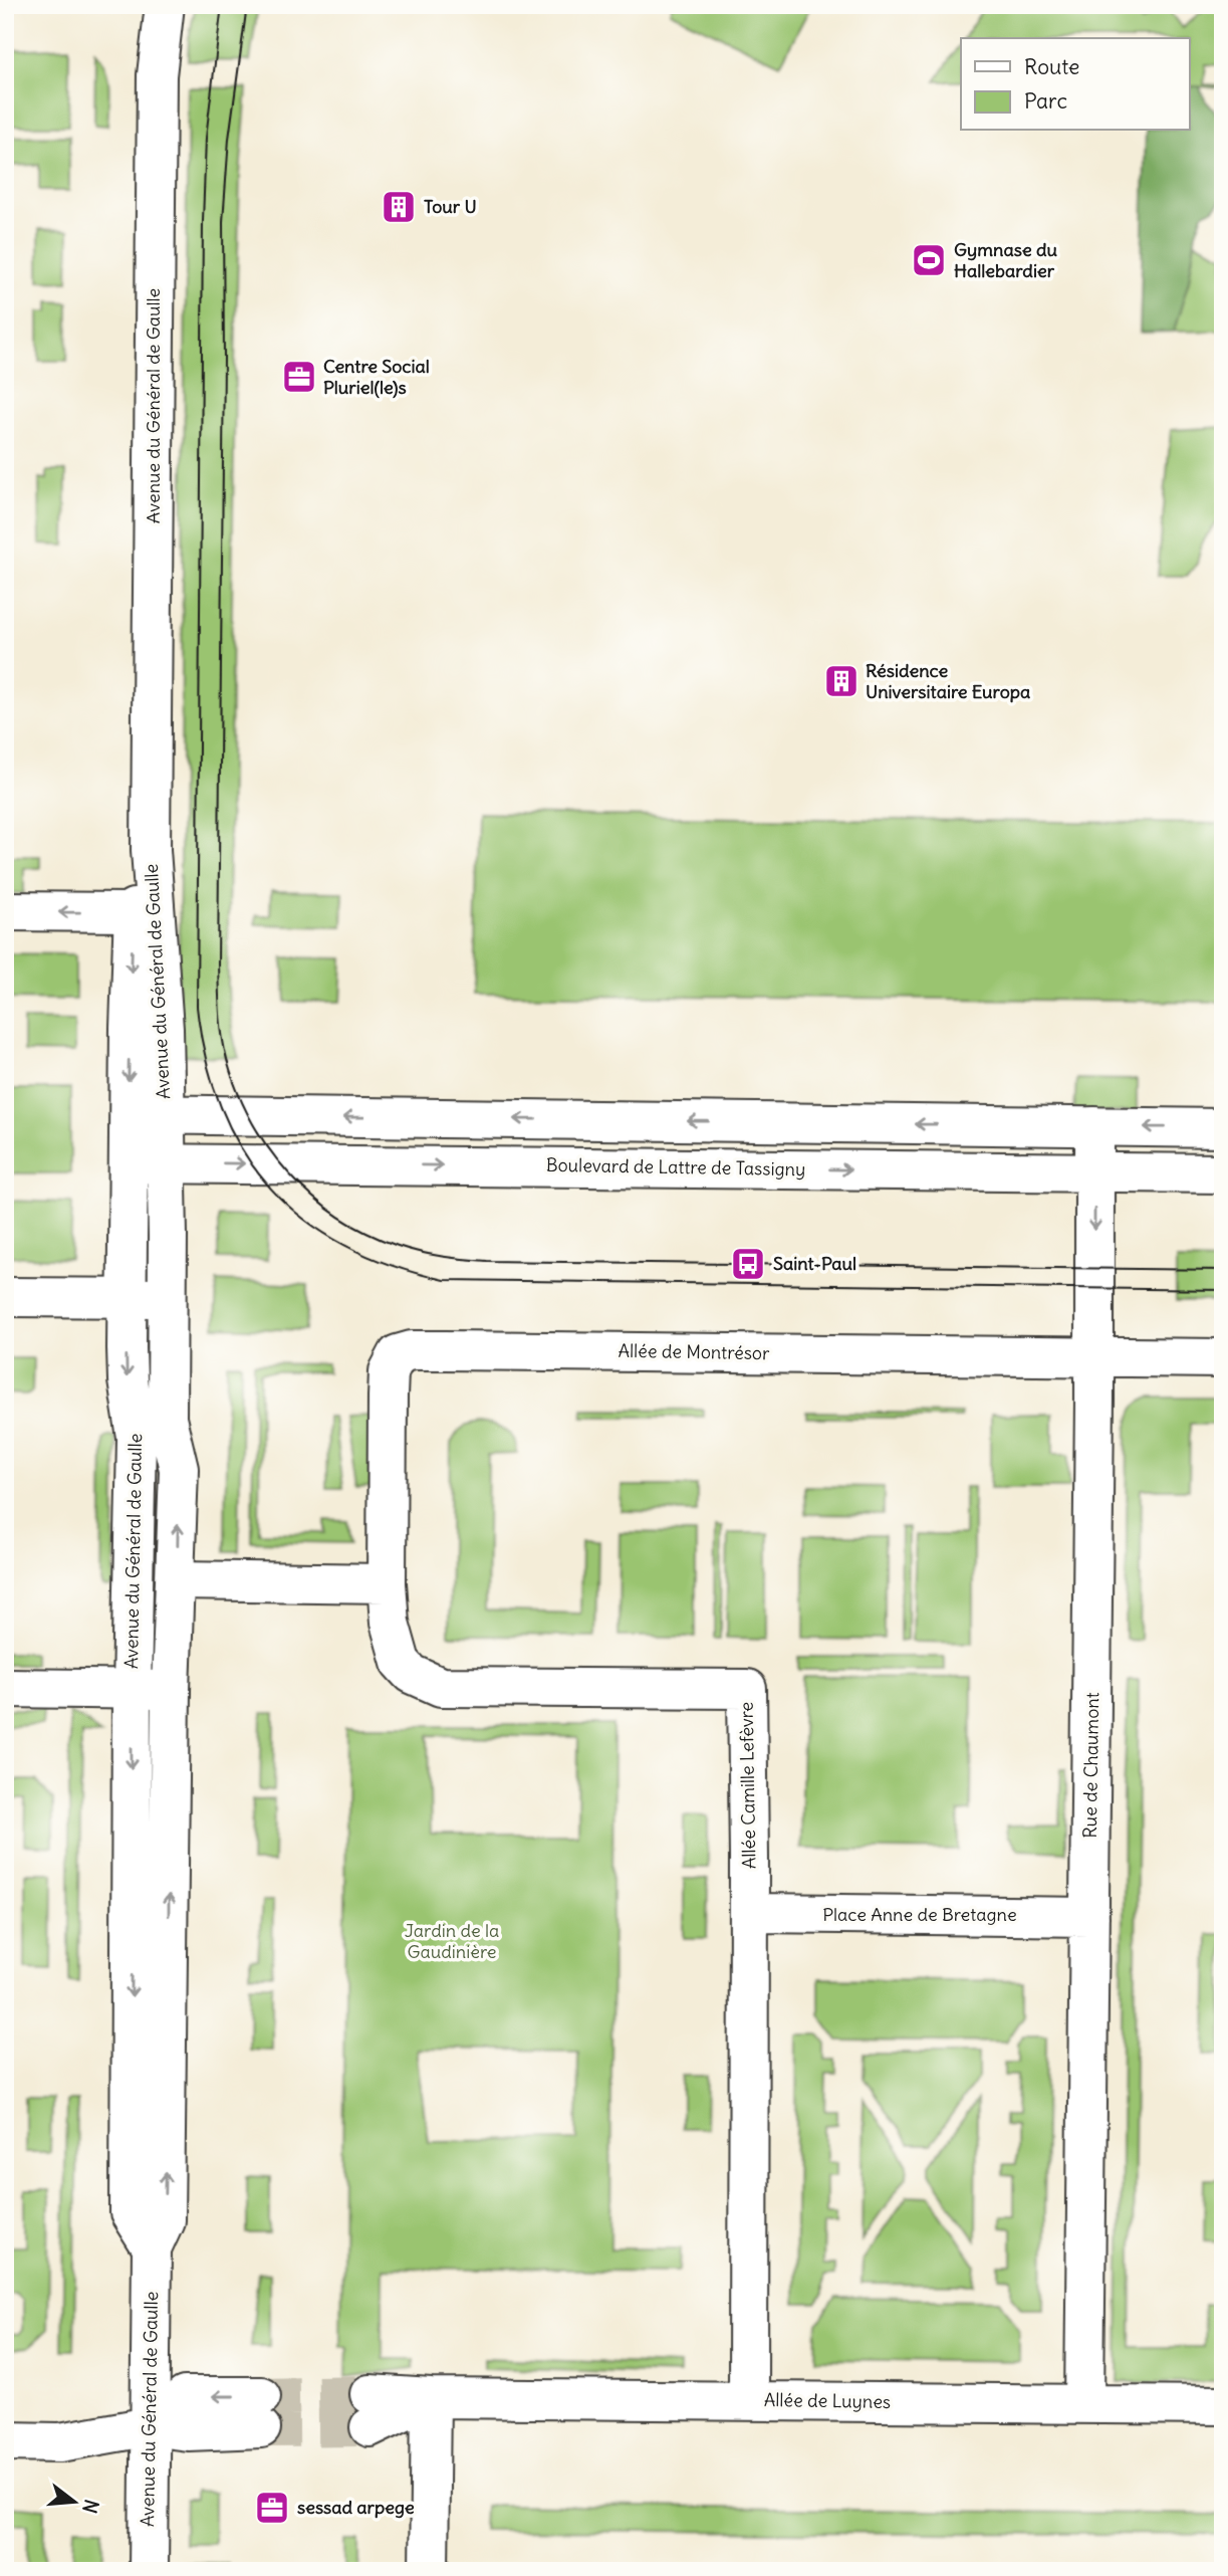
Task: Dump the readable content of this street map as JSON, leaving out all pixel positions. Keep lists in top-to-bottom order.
{
  "streets": {
    "street": [
      "Avenue du Général de Gaulle",
      "Boulevard de Lattre de Tassigny",
      "Allée de Montrésor",
      "Rue de Chaumont",
      "Allée Camille Lefèvre",
      "Place Anne de Bretagne",
      "Allée de Luynes"
    ]
  },
  "crossings": [
    ["Avenue du Général de Gaulle", "Boulevard de Lattre de Tassigny"],
    ["Boulevard de Lattre de Tassigny", "Rue de Chaumont"],
    ["Allée de Montrésor", "Rue de Chaumont"],
    ["Allée de Montrésor", "Allée Camille Lefèvre"],
    ["Rue de Chaumont", "Place Anne de Bretagne"],
    ["Rue de Chaumont", "Allée de Luynes"],
    ["Allée Camille Lefèvre", "Place Anne de Bretagne"],
    ["Allée Camille Lefèvre", "Allée de Luynes"]
  ],
  "parks": ["Jardin de la Gaudinière"],
  "places": {
    "building": ["Tour U", "Résidence Universitaire Europa"],
    "sports": ["Gymnase du Hallebardier"],
    "office": ["Centre Social Pluriel(le)s", "sessad arpege"],
    "bus stop": ["Saint-Paul"]
  },
  "legend": ["Route", "Parc"],
  "north": "right"
}
